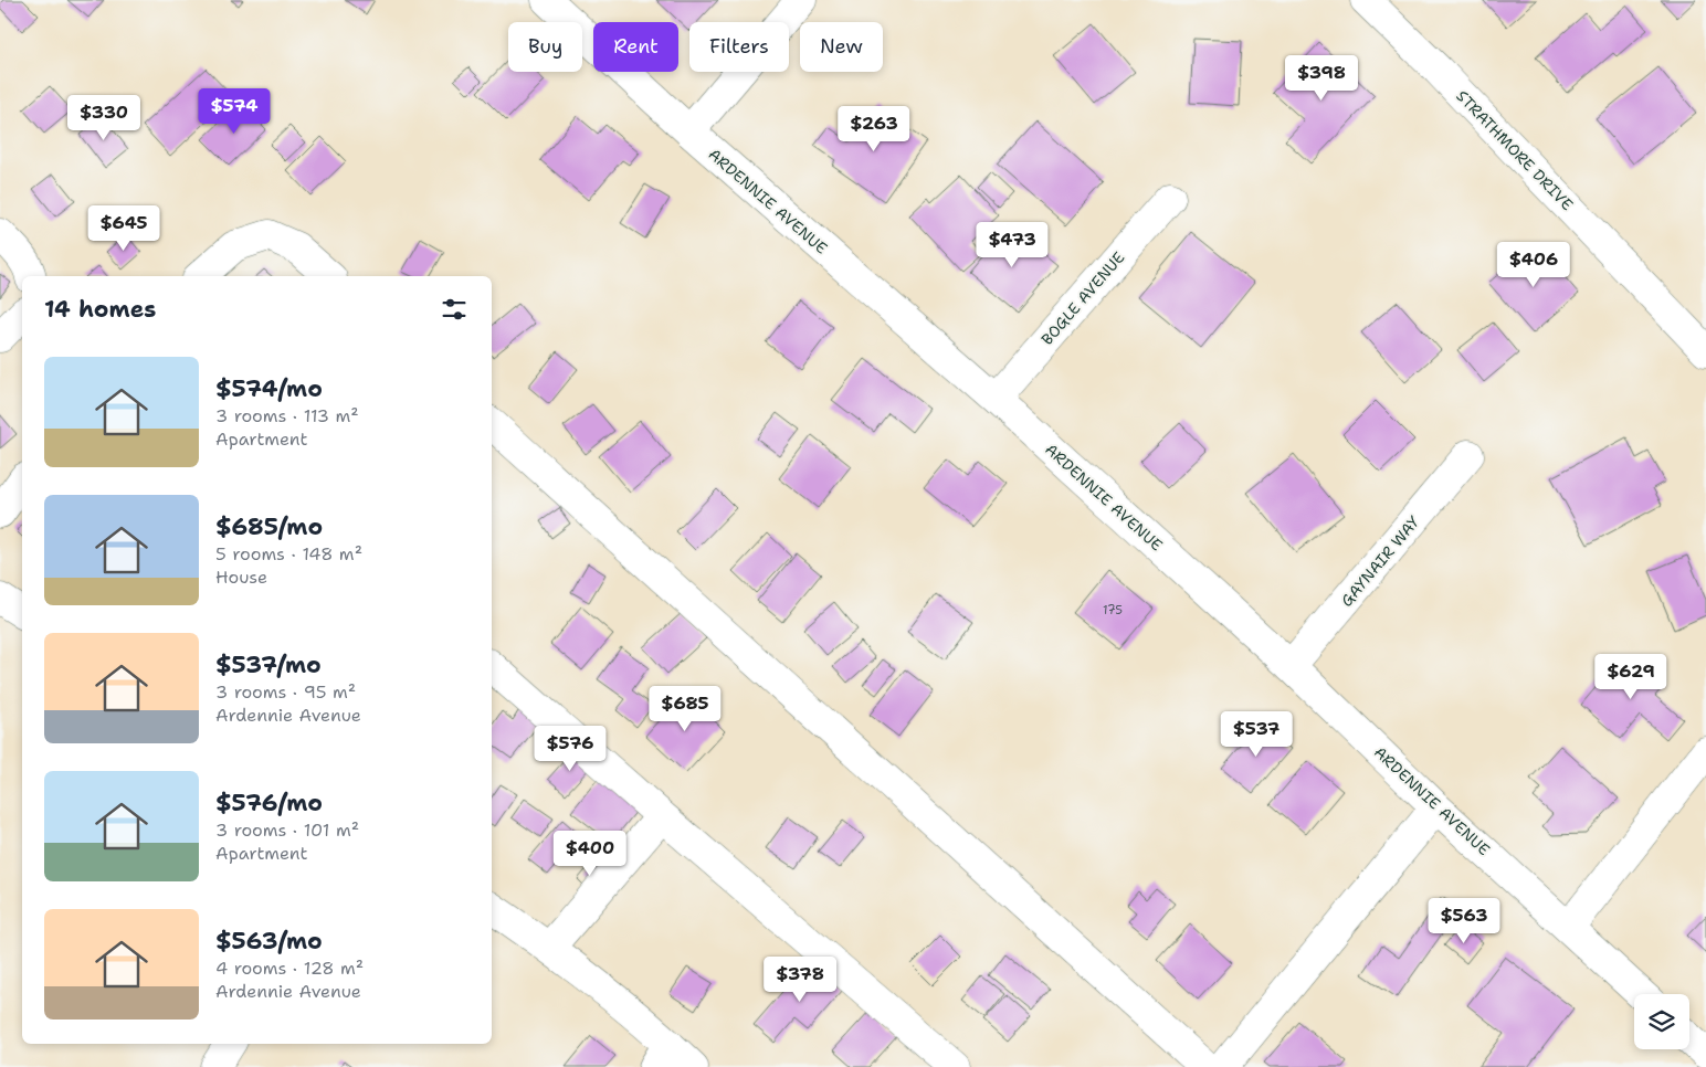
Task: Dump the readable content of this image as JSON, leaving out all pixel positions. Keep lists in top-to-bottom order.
{
  "streets": {
    "street": [
      "STRATHMORE DRIVE",
      "ARDENNIE AVENUE",
      "BOGLE AVENUE",
      "GAYNAIR WAY"
    ]
  },
  "crossings": [
    ["ARDENNIE AVENUE", "BOGLE AVENUE"],
    ["ARDENNIE AVENUE", "GAYNAIR WAY"]
  ],
  "house_numbers": ["175"],
  "page": {
    "chip": [
      "Buy",
      "Rent",
      "Filters",
      "New"
    ],
    "price": [
      "$398",
      "$574",
      "$330",
      "$263",
      "$645",
      "$473",
      "$406",
      "$629",
      "$685",
      "$537",
      "$576",
      "$400",
      "$563",
      "$378"
    ],
    "heading": "14 homes",
    "list": [
      {
        "name": "$574/mo",
        "note": "3 rooms · 113 m² · Apartment"
      },
      {
        "name": "$685/mo",
        "note": "5 rooms · 148 m² · House"
      },
      {
        "name": "$537/mo",
        "note": "3 rooms · 95 m² · Ardennie Avenue"
      },
      {
        "name": "$576/mo",
        "note": "3 rooms · 101 m² · Apartment"
      },
      {
        "name": "$563/mo",
        "note": "4 rooms · 128 m² · Ardennie Avenue"
      }
    ]
  }
}
